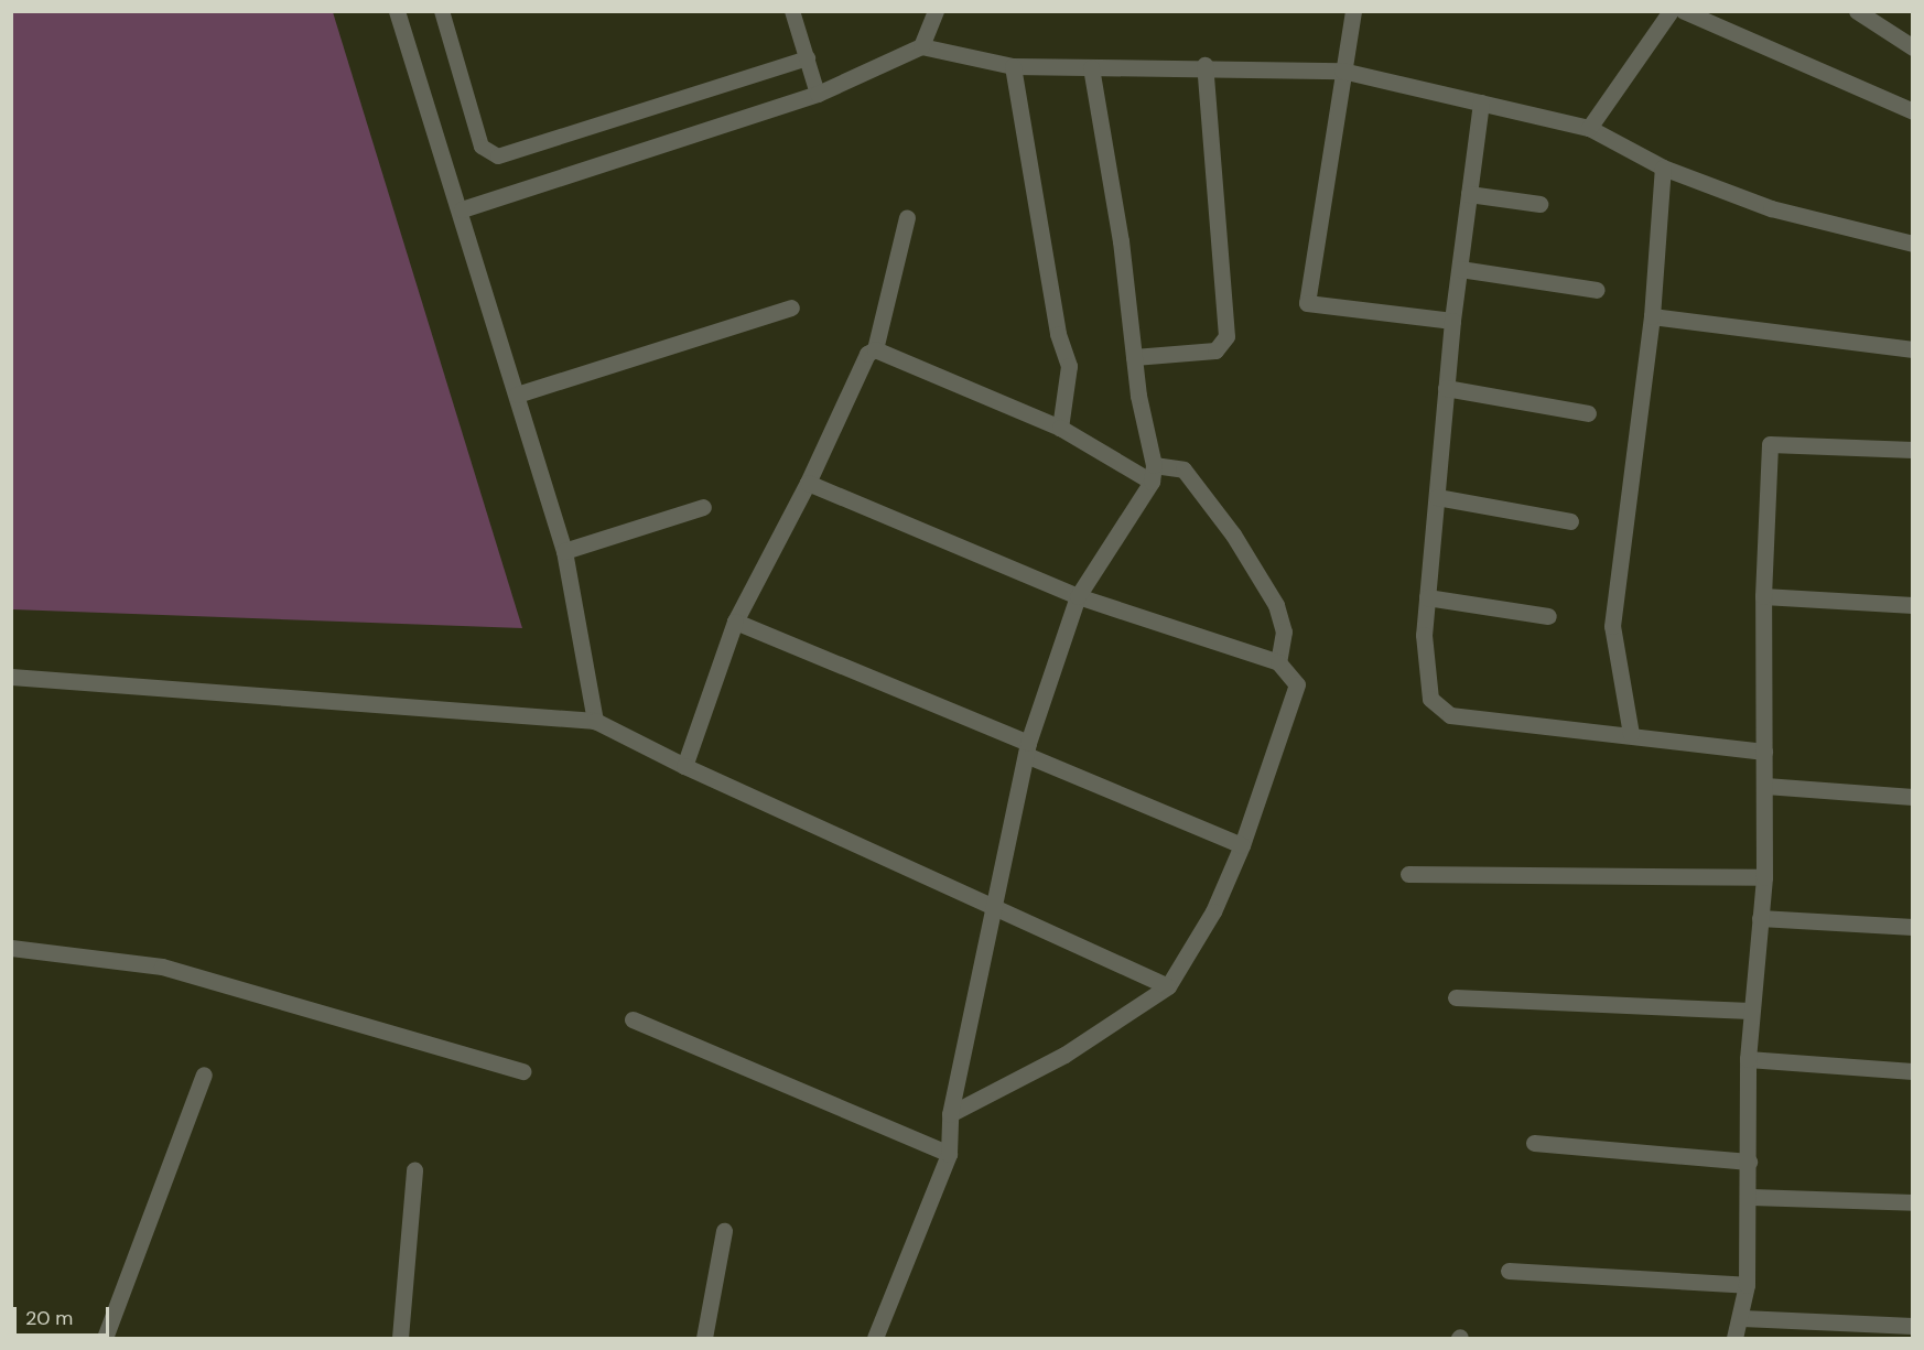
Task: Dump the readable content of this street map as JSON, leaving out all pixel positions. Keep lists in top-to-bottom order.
{
  "scale_bar": "20 m"
}
